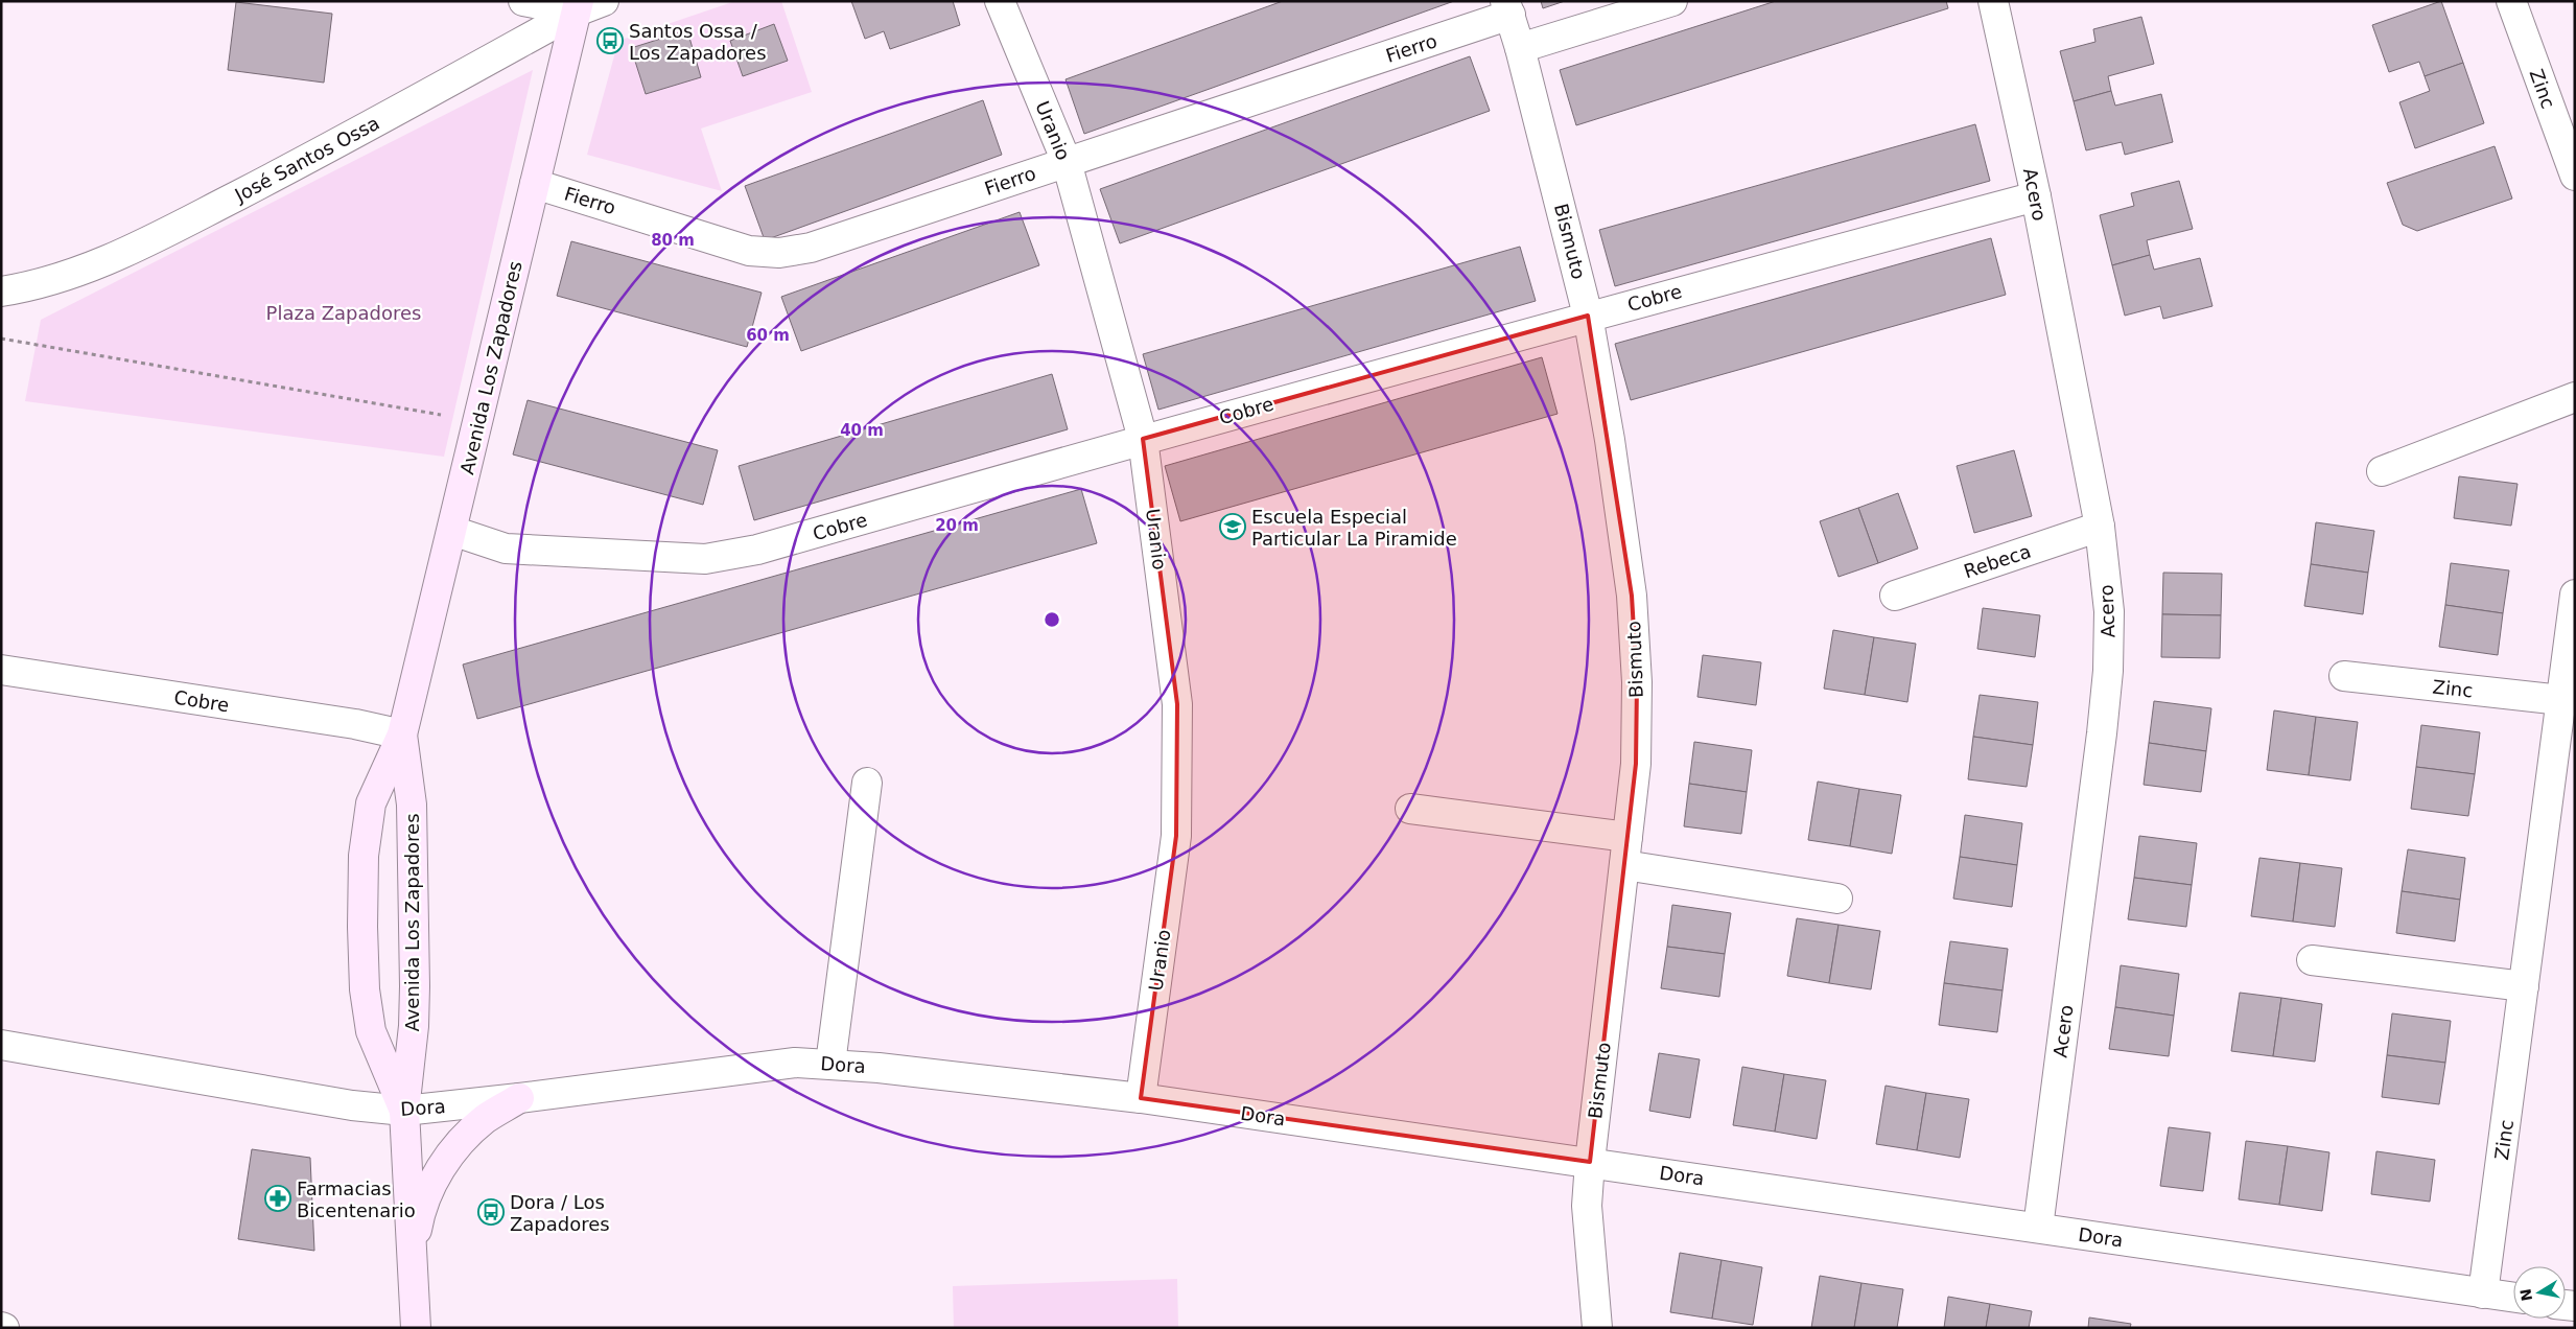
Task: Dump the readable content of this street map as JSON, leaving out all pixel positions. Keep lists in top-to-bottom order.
{
  "streets": {
    "main road": ["Avenida Los Zapadores"],
    "street": [
      "Fierro",
      "Zinc",
      "Uranio",
      "José Santos Ossa",
      "Acero",
      "Bismuto",
      "Cobre",
      "Rebeca",
      "Dora"
    ]
  },
  "crossings": [
    ["Fierro", "Uranio"],
    ["Fierro", "Bismuto"],
    ["Fierro", "Avenida Los Zapadores"],
    ["Zinc", "Dora"],
    ["Uranio", "Cobre"],
    ["Uranio", "Dora"],
    ["José Santos Ossa", "Avenida Los Zapadores"],
    ["Acero", "Cobre"],
    ["Acero", "Rebeca"],
    ["Acero", "Dora"],
    ["Bismuto", "Cobre"],
    ["Bismuto", "Dora"],
    ["Cobre", "Avenida Los Zapadores"],
    ["Avenida Los Zapadores", "Dora"]
  ],
  "parks": ["Plaza Zapadores"],
  "places": {
    "bus stop": ["Santos Ossa / Los Zapadores", "Dora / Los Zapadores"],
    "school or university": ["Escuela Especial Particular La Piramide"],
    "pharmacy": ["Farmacias Bicentenario"]
  },
  "north": "left",
  "rings": [
    "80 m",
    "60 m",
    "40 m",
    "20 m"
  ]
}
